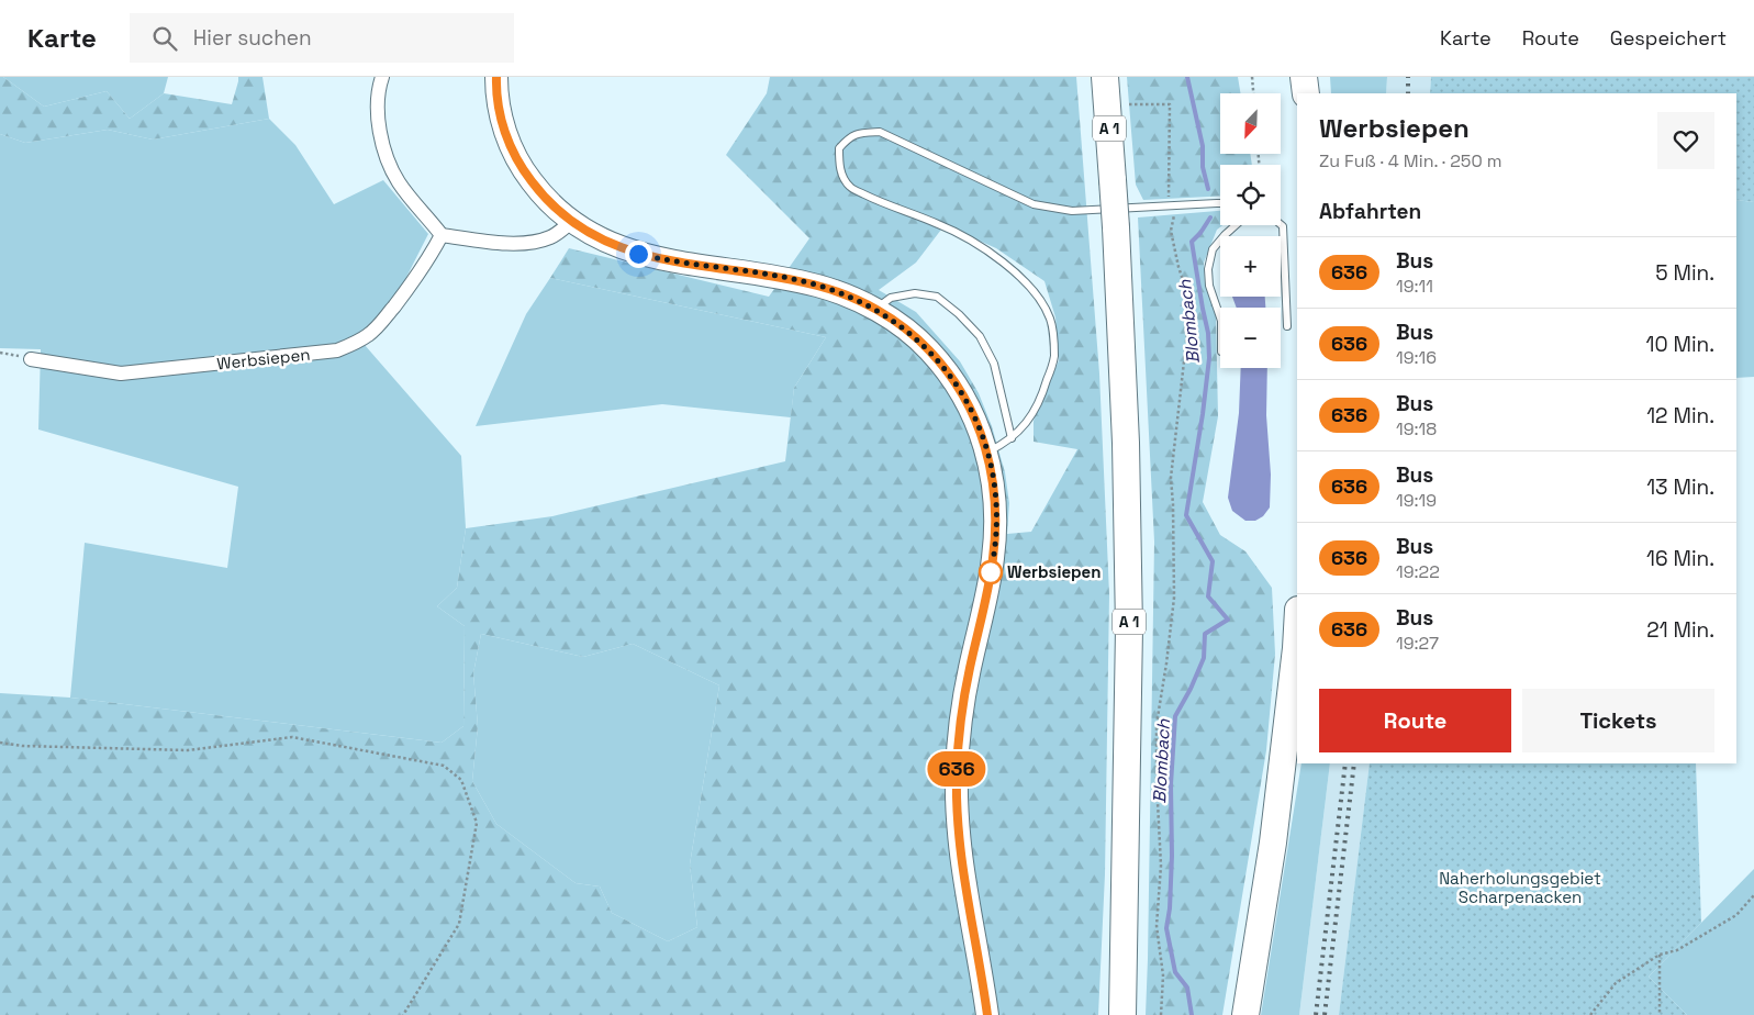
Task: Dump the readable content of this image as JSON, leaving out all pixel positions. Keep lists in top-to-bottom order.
{
  "streets": {
    "highway": ["A 1"],
    "street": ["Werbsiepen"]
  },
  "water": ["Blombach"],
  "parks": ["Naherholungsgebiet Scharpenacken"],
  "places": ["Werbsiepen"],
  "lines": ["bus line 636"],
  "north": "bottom left",
  "page": {
    "header": "Karte",
    "search": "Hier suchen",
    "nav": ["Karte", "Route", "Gespeichert"],
    "on_map": "636",
    "map_buttons": ["+", "−"],
    "heading": [
      ["Werbsiepen", "Zu Fuß · 4 Min. · 250 m"],
      "Abfahrten"
    ],
    "list": [
      {
        "mark": "636",
        "name": "Bus",
        "note": "19:11",
        "value": "5 Min."
      },
      {
        "mark": "636",
        "name": "Bus",
        "note": "19:16",
        "value": "10 Min."
      },
      {
        "mark": "636",
        "name": "Bus",
        "note": "19:18",
        "value": "12 Min."
      },
      {
        "mark": "636",
        "name": "Bus",
        "note": "19:19",
        "value": "13 Min."
      },
      {
        "mark": "636",
        "name": "Bus",
        "note": "19:22",
        "value": "16 Min."
      },
      {
        "mark": "636",
        "name": "Bus",
        "note": "19:27",
        "value": "21 Min."
      }
    ],
    "buttons": ["Route", "Tickets"]
  }
}
